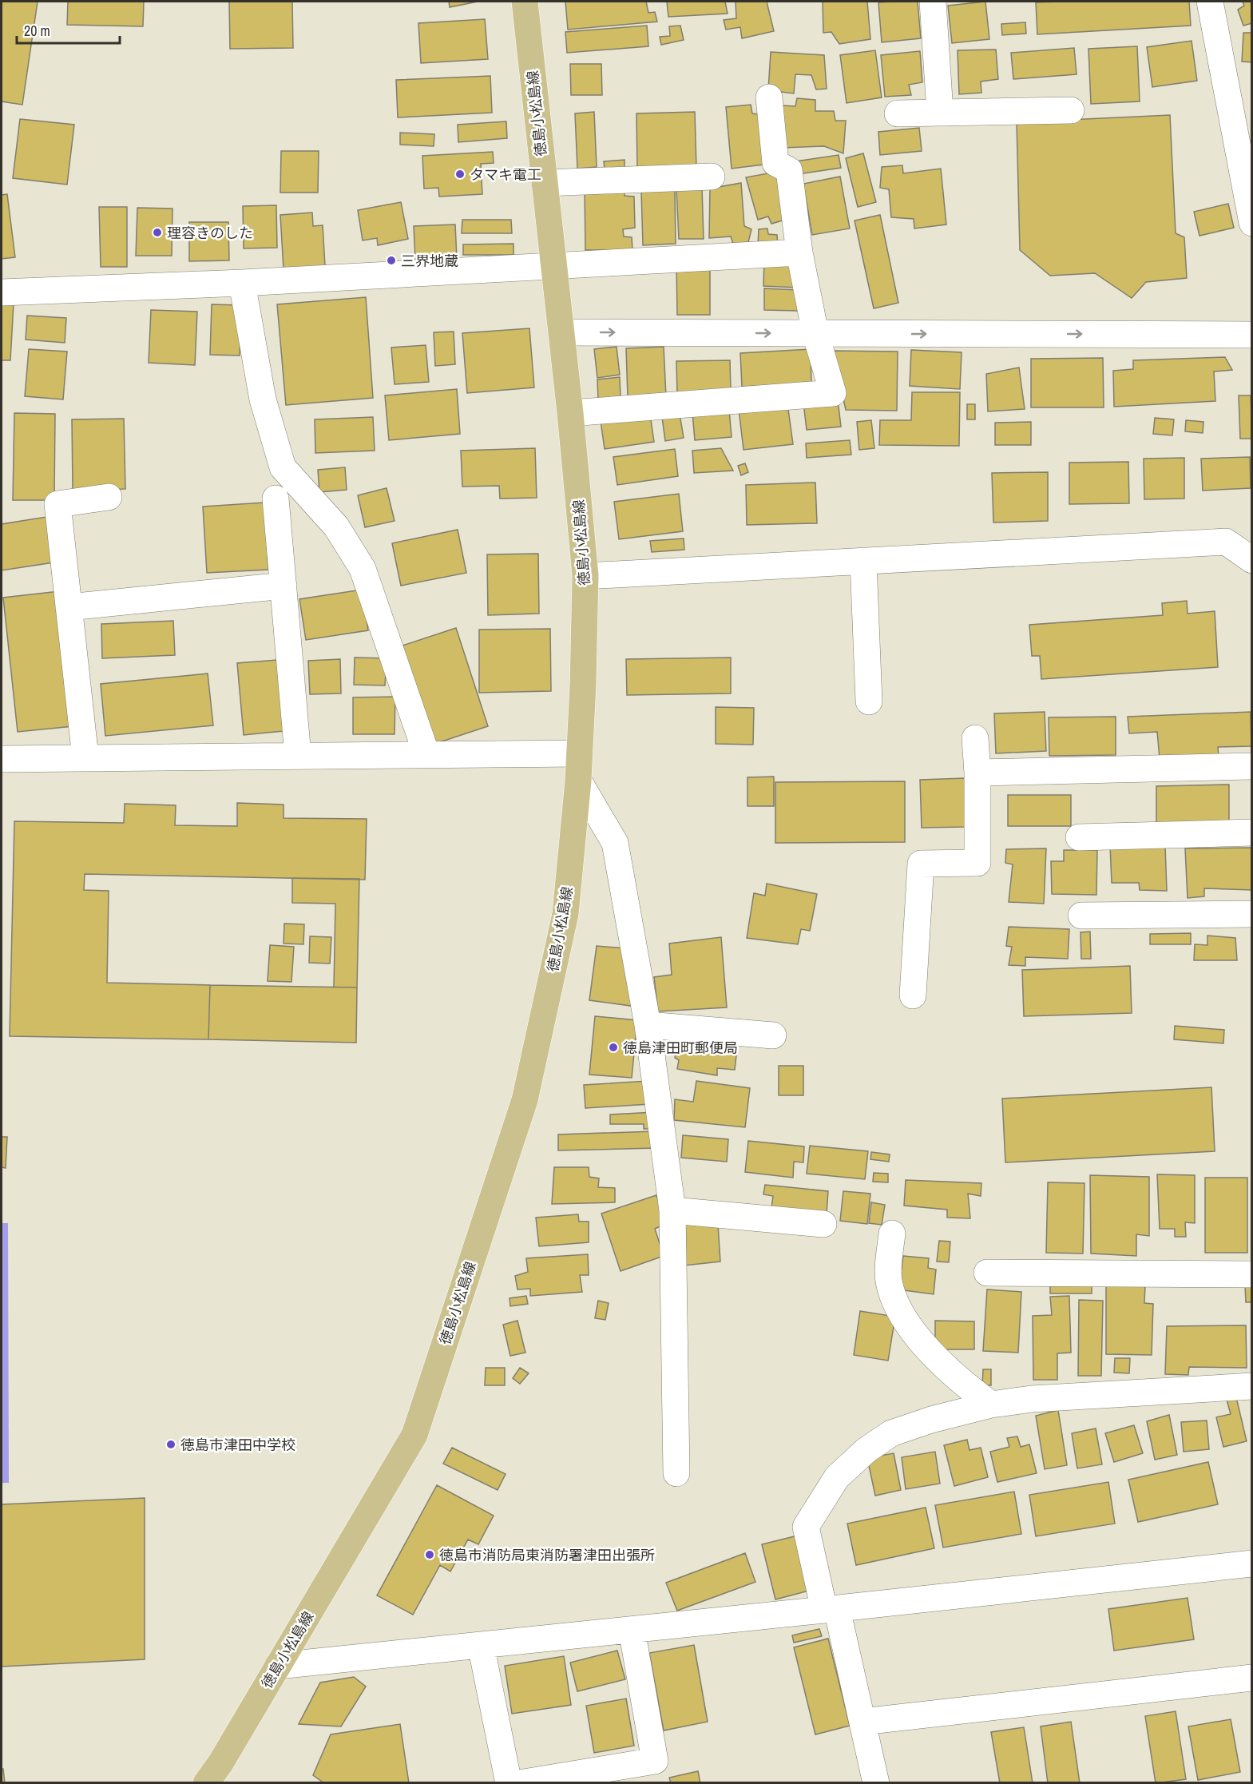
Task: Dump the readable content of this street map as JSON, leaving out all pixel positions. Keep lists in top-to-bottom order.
{
  "streets": {
    "main road": ["徳島小松島線"]
  },
  "places": [
    "タマキ電工",
    "理容きのした",
    "三界地蔵",
    "徳島津田町郵便局",
    "徳島市津田中学校",
    "徳島市消防局東消防署津田出張所"
  ],
  "scale_bar": "20 m"
}
